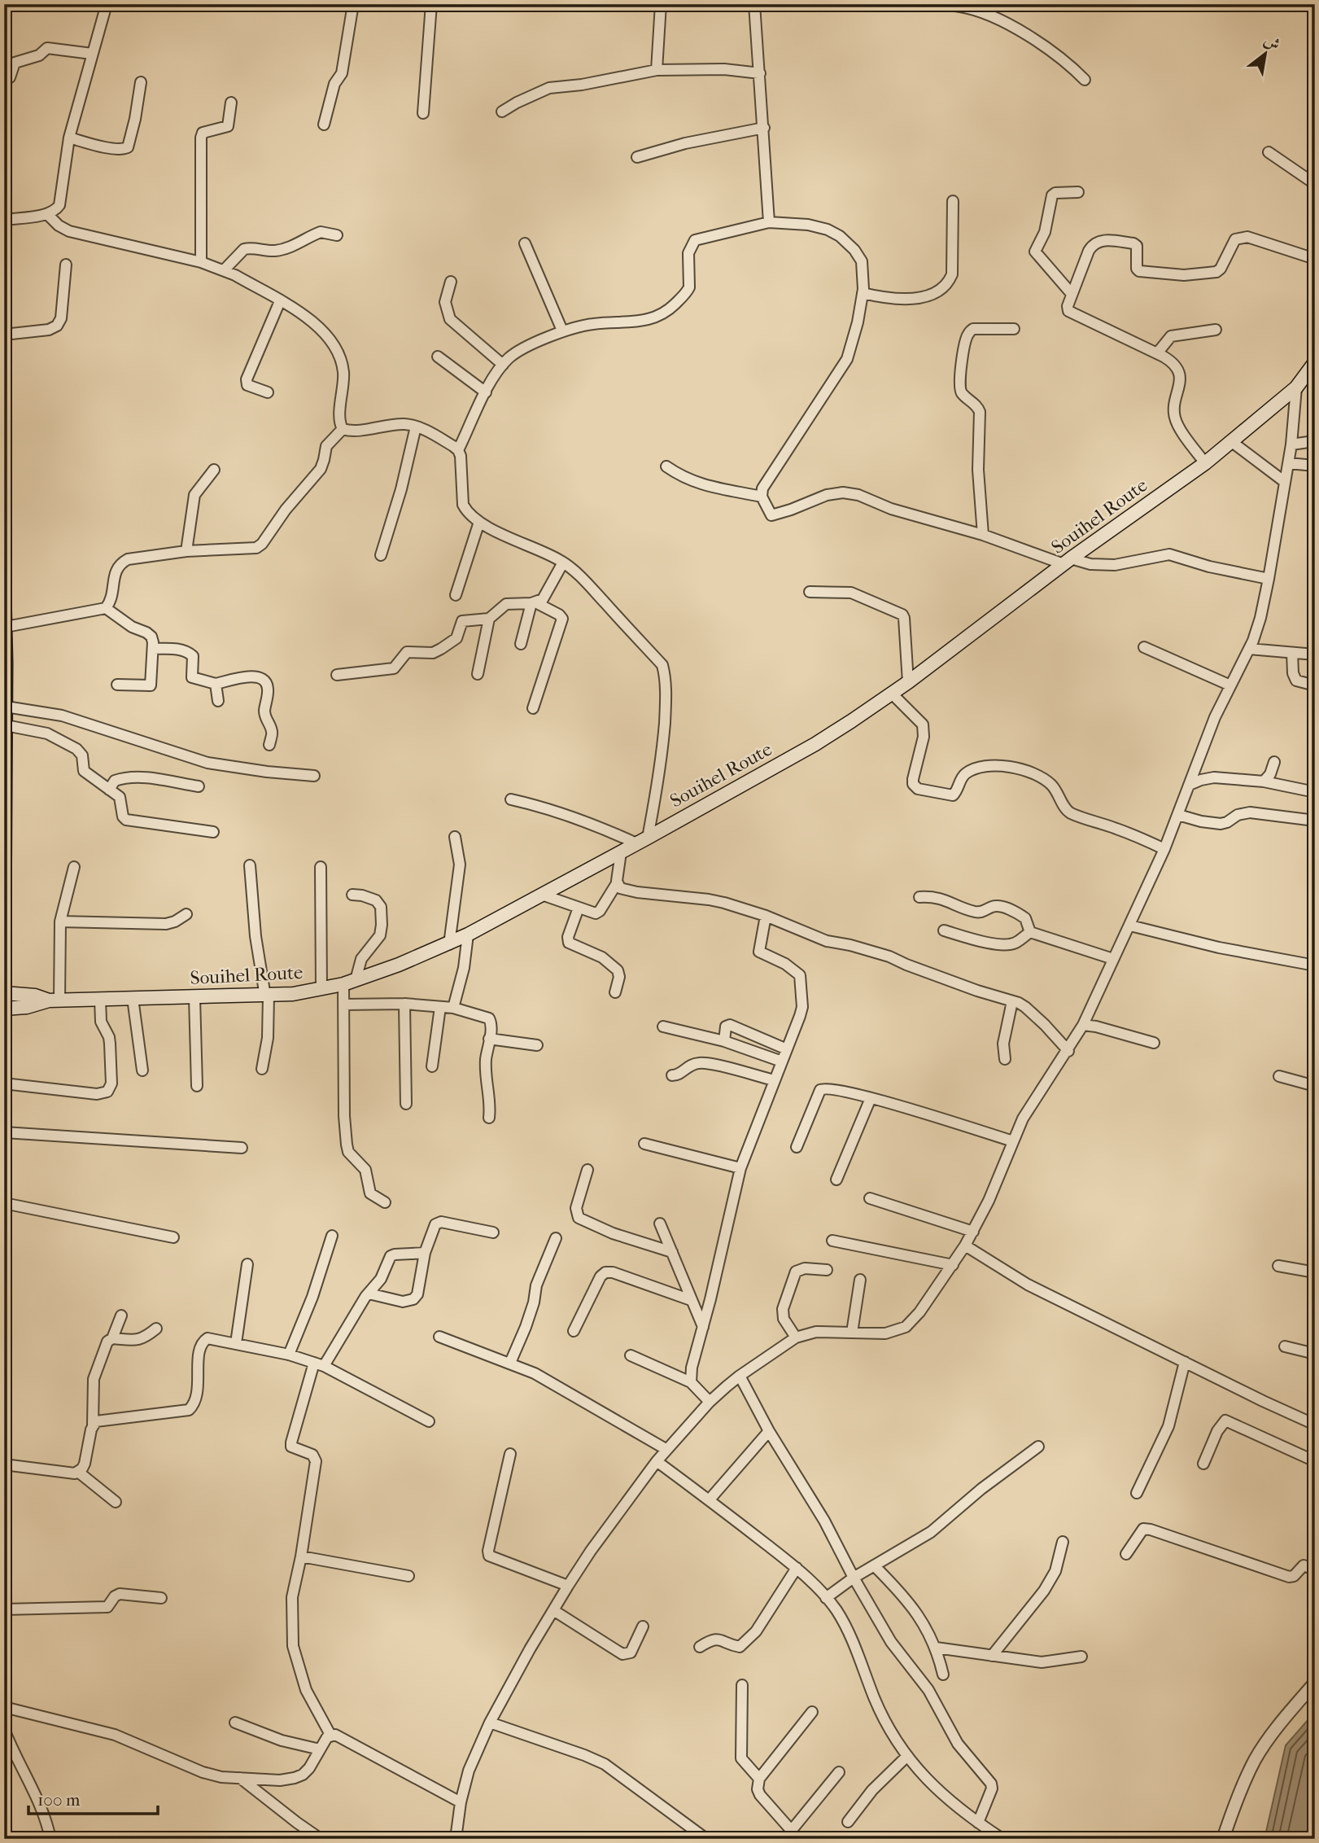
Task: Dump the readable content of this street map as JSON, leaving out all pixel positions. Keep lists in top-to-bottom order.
{
  "streets": {
    "main road": ["Souihel Route"]
  },
  "scale_bar": "100 m",
  "north": "top right"
}
